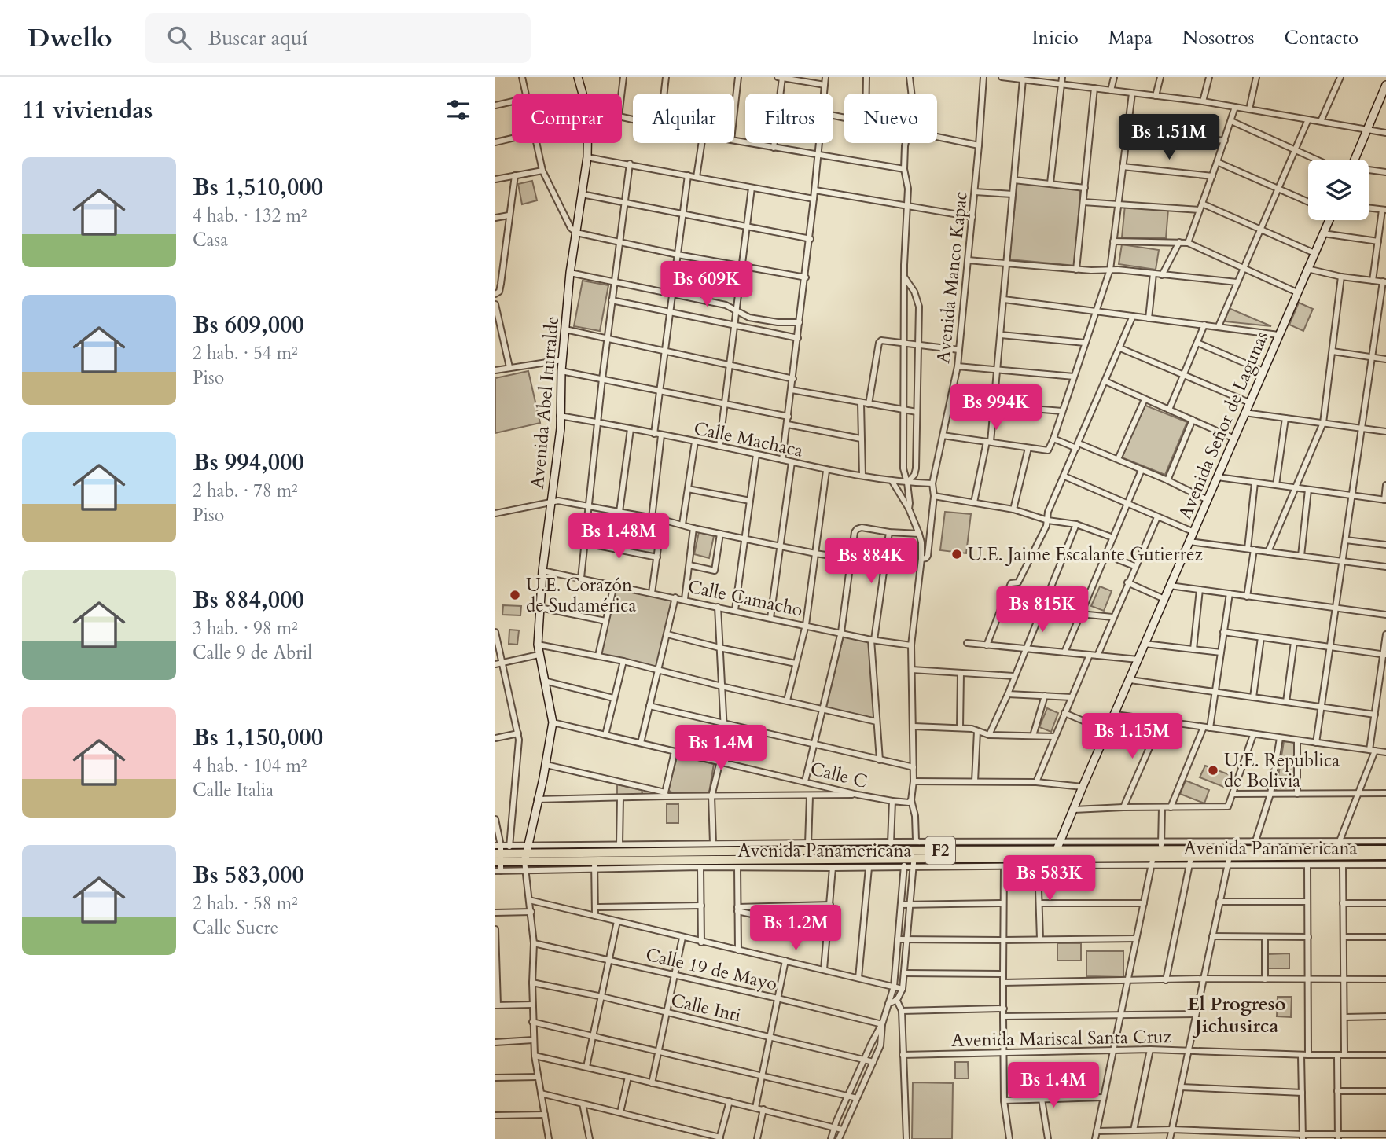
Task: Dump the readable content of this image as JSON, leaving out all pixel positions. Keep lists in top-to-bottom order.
{
  "streets": {
    "highway": ["Avenida Panamericana", "F2"],
    "street": [
      "Avenida Manco Kapac",
      "Avenida Abel Iturralde",
      "Avenida Señor de Lagunas",
      "Calle Machaca",
      "Calle Camacho",
      "Calle C",
      "Calle 19 de Mayo",
      "Calle Inti",
      "Avenida Mariscal Santa Cruz"
    ]
  },
  "crossings": [
    ["Avenida Manco Kapac", "Calle Machaca"],
    ["Avenida Manco Kapac", "Calle Camacho"],
    ["Avenida Manco Kapac", "Avenida Panamericana"],
    ["Avenida Abel Iturralde", "Calle Machaca"],
    ["Avenida Abel Iturralde", "Calle Camacho"],
    ["Avenida Abel Iturralde", "Calle C"],
    ["Avenida Abel Iturralde", "Avenida Panamericana"],
    ["Avenida Señor de Lagunas", "Avenida Panamericana"]
  ],
  "districts": ["El Progreso Jichusirca"],
  "places": ["U.E. Jaime Escalante Gutierrez", "U.E. Corazón de Sudamérica", "U.E. Republica de Bolivia"],
  "page": {
    "header": "Dwello",
    "search": "Buscar aquí",
    "nav": [
      "Inicio",
      "Mapa",
      "Nosotros",
      "Contacto"
    ],
    "heading": "11 viviendas",
    "chip": [
      "Comprar",
      "Alquilar",
      "Filtros",
      "Nuevo"
    ],
    "price": [
      "Bs 1.51M",
      "Bs 609K",
      "Bs 994K",
      "Bs 1.48M",
      "Bs 884K",
      "Bs 815K",
      "Bs 1.15M",
      "Bs 1.4M",
      "Bs 583K",
      "Bs 1.2M",
      "Bs 1.4M"
    ],
    "list": [
      {
        "name": "Bs 1,510,000",
        "note": "4 hab. · 132 m² · Casa"
      },
      {
        "name": "Bs 609,000",
        "note": "2 hab. · 54 m² · Piso"
      },
      {
        "name": "Bs 994,000",
        "note": "2 hab. · 78 m² · Piso"
      },
      {
        "name": "Bs 884,000",
        "note": "3 hab. · 98 m² · Calle 9 de Abril"
      },
      {
        "name": "Bs 1,150,000",
        "note": "4 hab. · 104 m² · Calle Italia"
      },
      {
        "name": "Bs 583,000",
        "note": "2 hab. · 58 m² · Calle Sucre"
      }
    ]
  }
}
